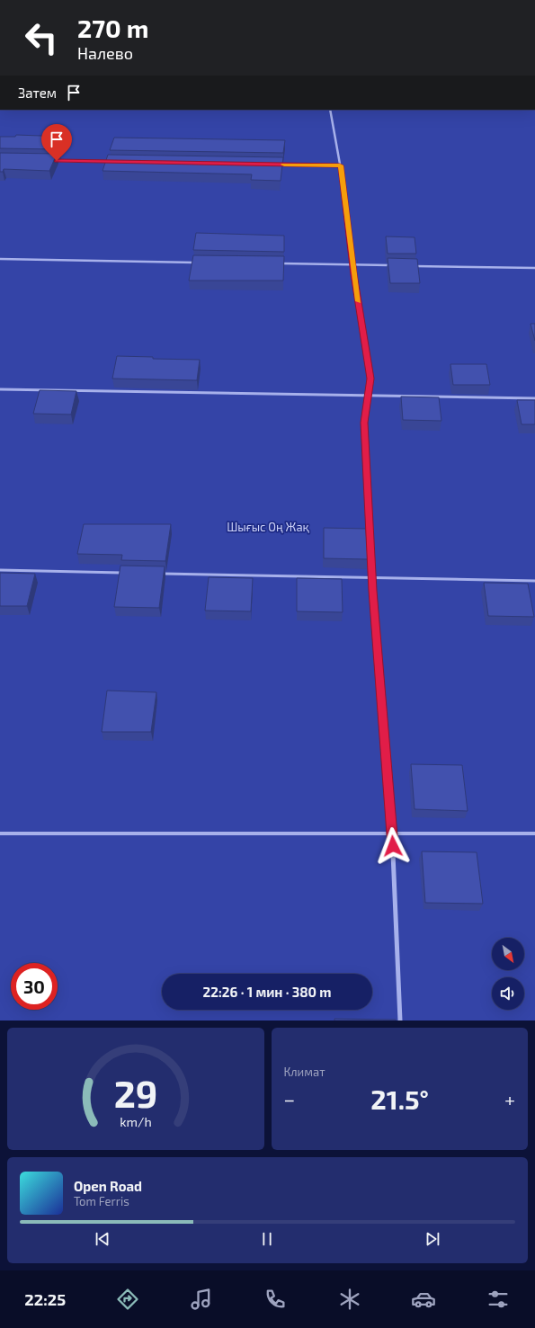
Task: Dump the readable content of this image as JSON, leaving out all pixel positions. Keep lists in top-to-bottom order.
{
  "parks": ["Шығыс Оң Жақ"],
  "north": "bottom right",
  "page": {
    "turn": ["270 m", "Налево"],
    "then": "Затем",
    "limit": "30",
    "trip": "22:26 · 1 мин · 380 m",
    "tile": "Климат",
    "heat": ["−", "21.5°", "+"],
    "song": ["Open Road", "Tom Ferris"],
    "tabs": "22:25",
    "gauge": ["29", "km/h"]
  }
}
